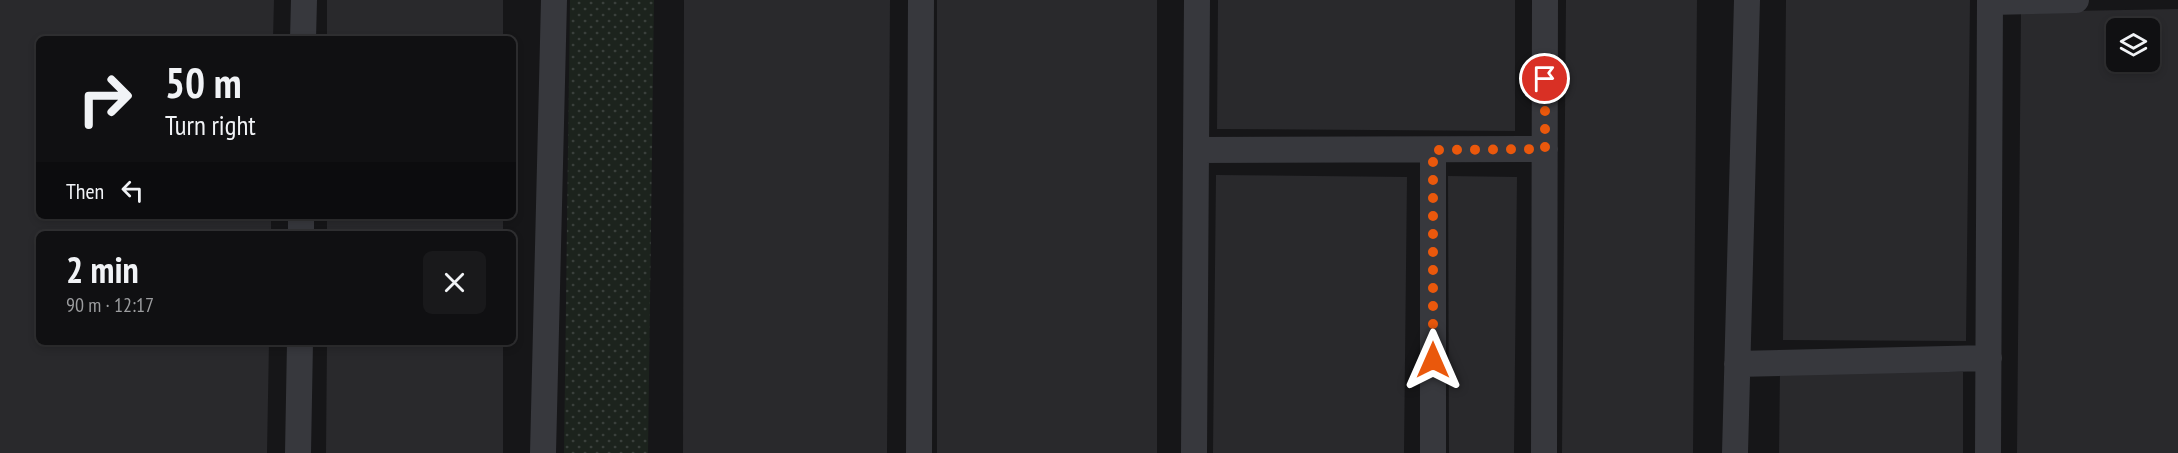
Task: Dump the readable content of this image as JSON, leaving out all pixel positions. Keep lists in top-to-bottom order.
{
  "page": {
    "turn": ["50 m", "Turn right"],
    "then": "Then",
    "heading": ["2 min", "90 m · 12:17"]
  }
}
